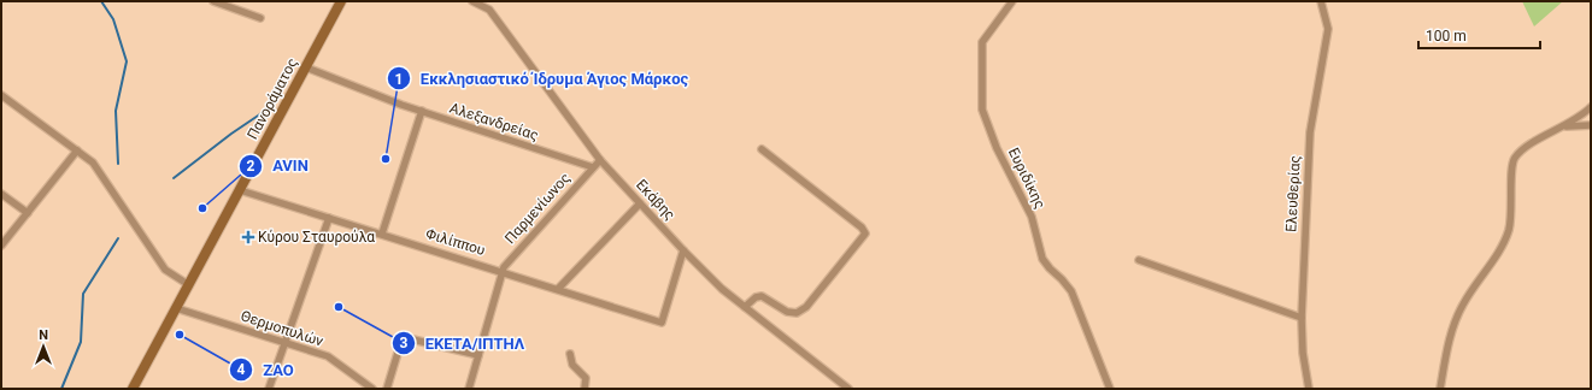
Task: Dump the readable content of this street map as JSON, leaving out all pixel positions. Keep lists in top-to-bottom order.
{
  "streets": {
    "main road": ["Πανοράματος"],
    "street": [
      "Αλεξανδρείας",
      "Ευριδίκης",
      "Ελευθερίας",
      "Εκάβης",
      "Παρμενίωνος",
      "Φιλίππου",
      "Θερμοπυλών"
    ]
  },
  "crossings": [
    ["Πανοράματος", "Αλεξανδρείας"],
    ["Πανοράματος", "Φιλίππου"],
    ["Πανοράματος", "Θερμοπυλών"],
    ["Αλεξανδρείας", "Παρμενίωνος"],
    ["Εκάβης", "Παρμενίωνος"],
    ["Εκάβης", "Φιλίππου"],
    ["Παρμενίωνος", "Φιλίππου"]
  ],
  "places": {
    "other": [
      "Εκκλησιαστικό Ίδρυμα Άγιος Μάρκος",
      "AVIN",
      "ΕΚΕΤΑ/ΙΠΤΗΛ",
      "ZAO"
    ],
    "health": ["Κύρου Σταυρούλα"]
  },
  "scale_bar": "100 m",
  "north": "top"
}
